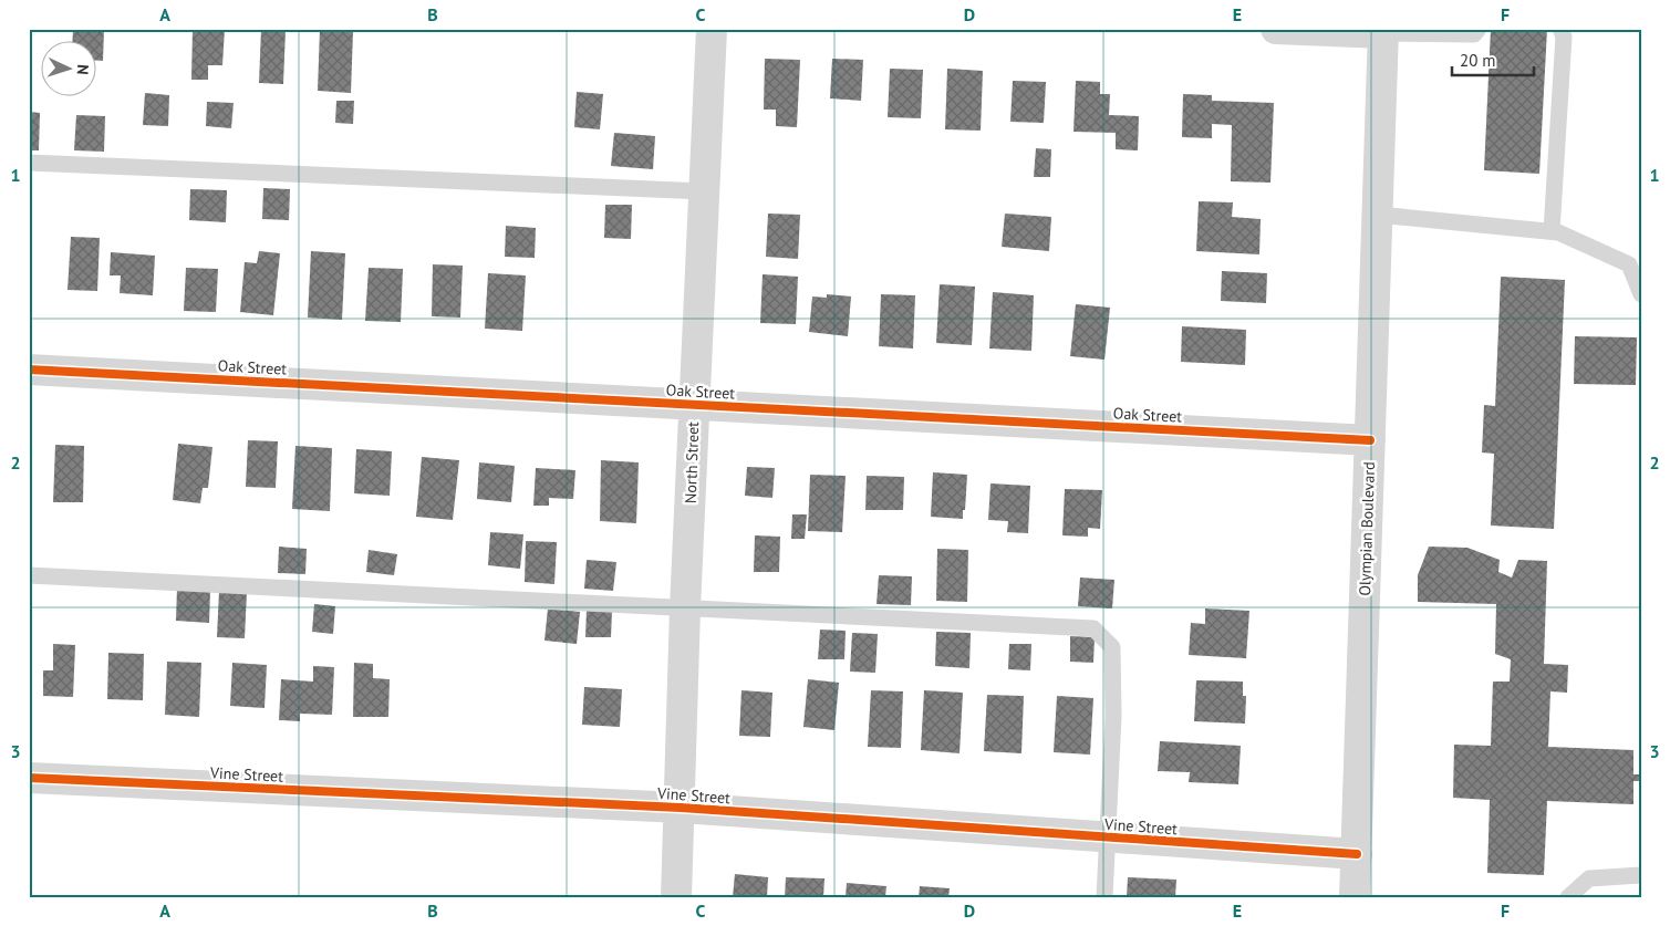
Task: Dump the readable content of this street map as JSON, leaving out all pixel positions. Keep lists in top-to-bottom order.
{
  "streets": {
    "street": [
      "Oak Street",
      "North Street",
      "Olympian Boulevard",
      "Vine Street"
    ]
  },
  "crossings": [
    ["Oak Street", "North Street"],
    ["Oak Street", "Olympian Boulevard"],
    ["North Street", "Vine Street"],
    ["Olympian Boulevard", "Vine Street"]
  ],
  "scale_bar": "20 m",
  "north": "right",
  "grid": {
    "columns": [
      "A",
      "B",
      "C",
      "D",
      "E",
      "F"
    ],
    "rows": ["1", "2", "3"]
  }
}
